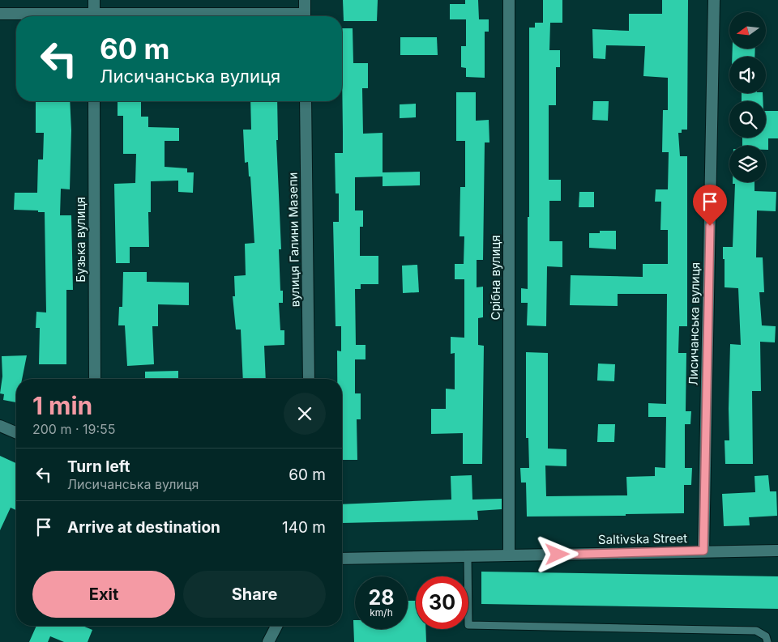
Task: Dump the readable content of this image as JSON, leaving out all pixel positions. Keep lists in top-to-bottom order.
{
  "streets": {
    "street": [
      "Бузька вулиця",
      "вулиця Галини Мазепи",
      "Срібна вулиця",
      "Лисичанська вулиця",
      "Saltivska Street"
    ]
  },
  "crossings": [
    ["Срібна вулиця", "Saltivska Street"],
    ["Лисичанська вулиця", "Saltivska Street"]
  ],
  "north": "left",
  "page": {
    "turn": ["60 m", "Лисичанська вулиця"],
    "heading": ["1 min", "200 m · 19:55"],
    "list": [
      {
        "name": "Turn left",
        "note": "Лисичанська вулиця",
        "value": "60 m"
      },
      {
        "name": "Arrive at destination",
        "value": "140 m"
      }
    ],
    "buttons": ["Exit", "Share"],
    "speed": "28 km/h",
    "limit": "30"
  }
}
